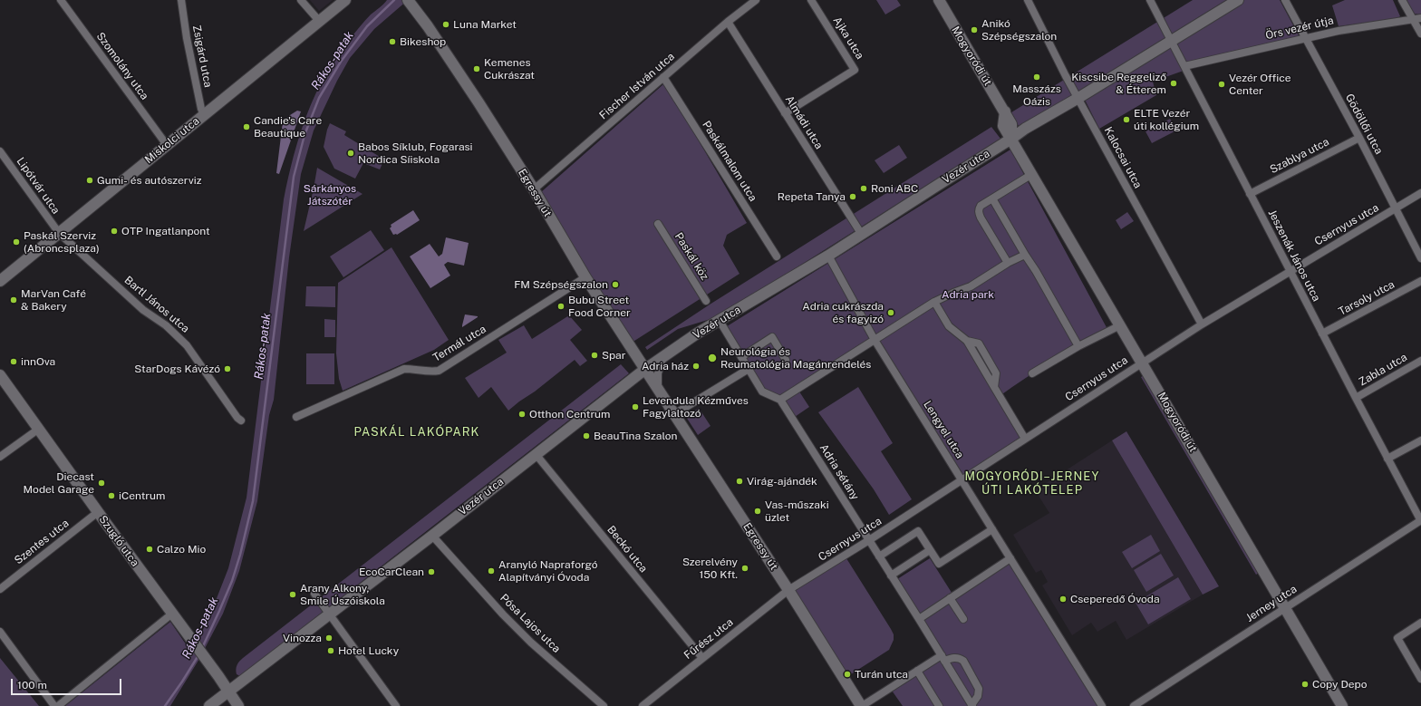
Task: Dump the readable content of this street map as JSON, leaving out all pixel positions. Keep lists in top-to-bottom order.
{
  "streets": {
    "street": [
      "Örs vezér útja",
      "Ajka utca",
      "Zsigárd utca",
      "Mogyoródi út",
      "Szomolány utca",
      "Fischer István utca",
      "Almádi utca",
      "Gödöllői utca",
      "Miskolci utca",
      "Szablya utca",
      "Kalocsai utca",
      "Paskálmalom utca",
      "Vezér utca",
      "Lipótvár utca",
      "Egressy út",
      "Csernyus utca",
      "Jeszenák János utca",
      "Paskál köz",
      "Tarsoly utca",
      "Bartl János utca",
      "Termál utca",
      "Zabla utca",
      "Lengyel utca",
      "Adria sétány",
      "Szugló utca",
      "Szentes utca",
      "Beckó utca",
      "Jerney utca",
      "Pósa Lajos utca",
      "Fűrész utca"
    ]
  },
  "crossings": [
    ["Örs vezér útja", "Gödöllői utca"],
    ["Örs vezér útja", "Jeszenák János utca"],
    ["Ajka utca", "Almádi utca"],
    ["Zsigárd utca", "Miskolci utca"],
    ["Mogyoródi út", "Vezér utca"],
    ["Mogyoródi út", "Csernyus utca"],
    ["Mogyoródi út", "Jerney utca"],
    ["Szomolány utca", "Miskolci utca"],
    ["Fischer István utca", "Almádi utca"],
    ["Fischer István utca", "Paskálmalom utca"],
    ["Fischer István utca", "Egressy út"],
    ["Almádi utca", "Vezér utca"],
    ["Gödöllői utca", "Szablya utca"],
    ["Gödöllői utca", "Csernyus utca"],
    ["Miskolci utca", "Lipótvár utca"],
    ["Miskolci utca", "Bartl János utca"],
    ["Szablya utca", "Jeszenák János utca"],
    ["Kalocsai utca", "Vezér utca"],
    ["Kalocsai utca", "Csernyus utca"],
    ["Vezér utca", "Egressy út"],
    ["Vezér utca", "Jeszenák János utca"],
    ["Vezér utca", "Lengyel utca"],
    ["Vezér utca", "Szugló utca"],
    ["Vezér utca", "Beckó utca"],
    ["Vezér utca", "Pósa Lajos utca"],
    ["Lipótvár utca", "Bartl János utca"],
    ["Egressy út", "Csernyus utca"],
    ["Egressy út", "Termál utca"],
    ["Egressy út", "Fűrész utca"],
    ["Csernyus utca", "Jeszenák János utca"],
    ["Csernyus utca", "Lengyel utca"],
    ["Csernyus utca", "Adria sétány"],
    ["Csernyus utca", "Fűrész utca"],
    ["Jeszenák János utca", "Tarsoly utca"],
    ["Jeszenák János utca", "Zabla utca"],
    ["Jeszenák János utca", "Jerney utca"],
    ["Szugló utca", "Szentes utca"],
    ["Beckó utca", "Fűrész utca"]
  ],
  "districts": ["PASKÁL LAKÓPARK", "MOGYORÓDI–JERNEY ÚTI LAKÓTELEP"],
  "water": ["Rákos-patak"],
  "parks": ["Sárkányos Játszótér", "Adria park"],
  "places": [
    "Luna Market",
    "Anikó Szépségszalon",
    "Bikeshop",
    "Kemenes Cukrászat",
    "Masszázs Oázis",
    "Kiscsibe Reggeliző & Étterem",
    "Vezér Office Center",
    "ELTE Vezér úti kollégium",
    "Candie's Care Beautique",
    "Babos Síklub, Fogarasi Nordica Síiskola",
    "Gumi- és autószerviz",
    "Roni ABC",
    "Repeta Tanya",
    "OTP Ingatlanpont",
    "Paskál Szerviz (Abroncsplaza)",
    "FM Szépségszalon",
    "MarVan Café & Bakery",
    "Bubu Street Food Corner",
    "Adria cukrászda és fagyizó",
    "Spar",
    "Neurológia és Reumatológia Magánrendelés",
    "innOva",
    "Adria ház",
    "StarDogs Kávézó",
    "Levendula Kézműves Fagylaltozó",
    "Otthon Centrum",
    "BeauTina Szalon",
    "Virág-ajándék",
    "Diecast Model Garage",
    "iCentrum",
    "Vas-műszaki üzlet",
    "Calzo Mio",
    "Szerelvény 150 Kft.",
    "Aranyló Napraforgó Alapítványi Óvoda",
    "EcoCarClean",
    "Arany Alkony, Smile Úszóiskola",
    "Cseperedő Óvoda",
    "Vinozza",
    "Hotel Lucky",
    "Turán utca",
    "Copy Depo"
  ],
  "scale_bar": "100 m"
}
